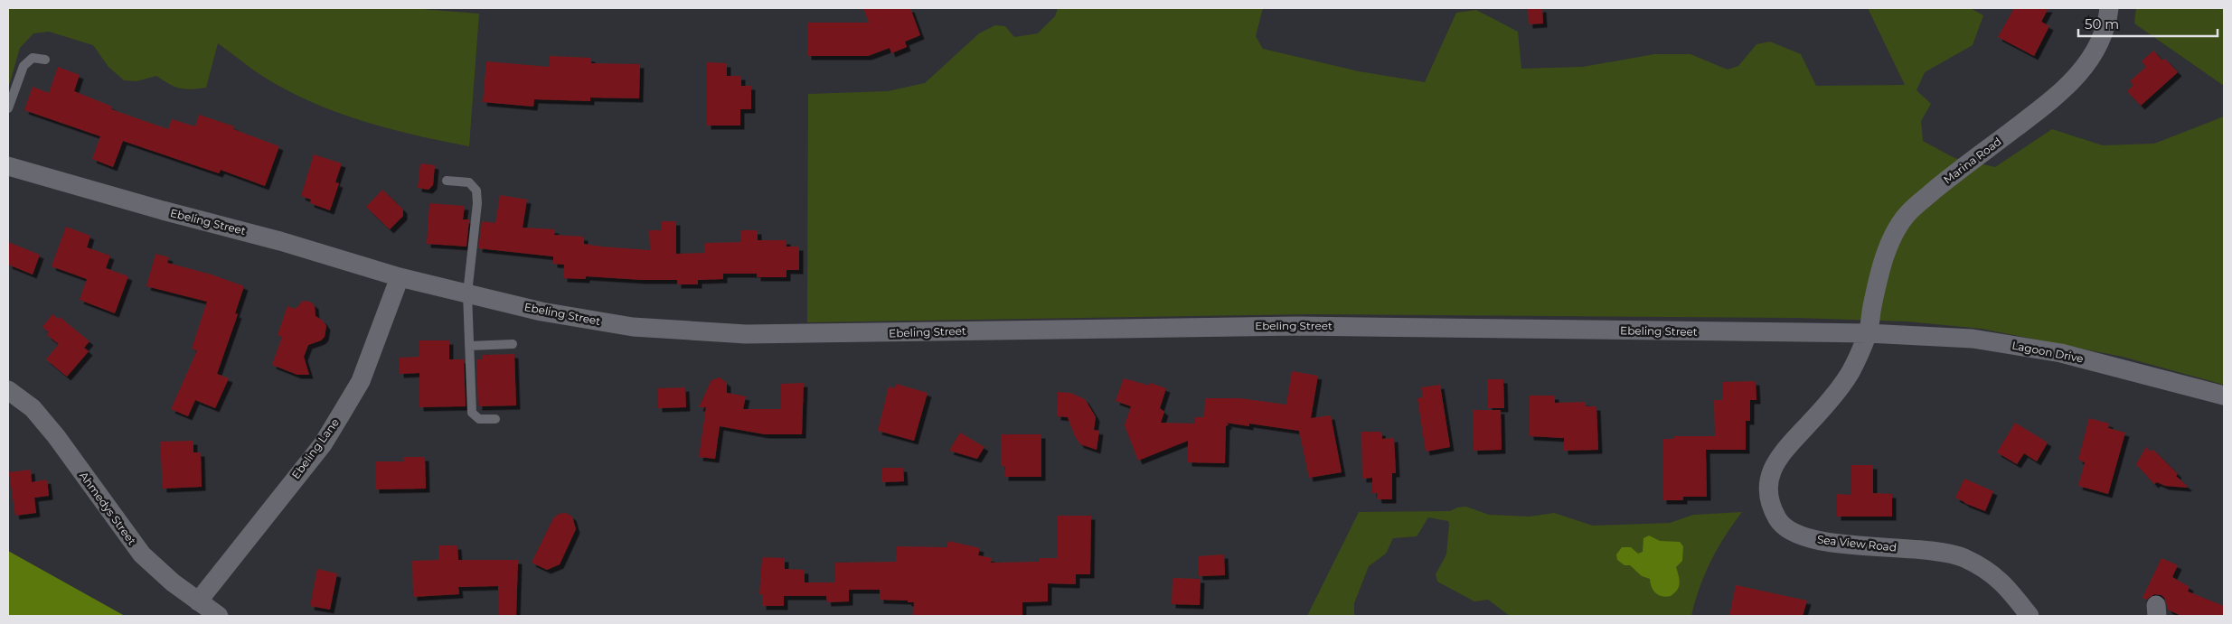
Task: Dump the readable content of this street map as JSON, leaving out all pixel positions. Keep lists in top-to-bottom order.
{
  "streets": {
    "street": [
      "Marina Road",
      "Ebeling Street",
      "Lagoon Drive",
      "Ebeling Lane",
      "Ahmedys Street",
      "Sea View Road"
    ]
  },
  "crossings": [
    ["Marina Road", "Ebeling Street"],
    ["Marina Road", "Lagoon Drive"],
    ["Marina Road", "Sea View Road"],
    ["Ebeling Street", "Lagoon Drive"],
    ["Ebeling Street", "Ebeling Lane"],
    ["Ebeling Street", "Sea View Road"],
    ["Lagoon Drive", "Sea View Road"],
    ["Ebeling Lane", "Ahmedys Street"]
  ],
  "scale_bar": "50 m"
}
